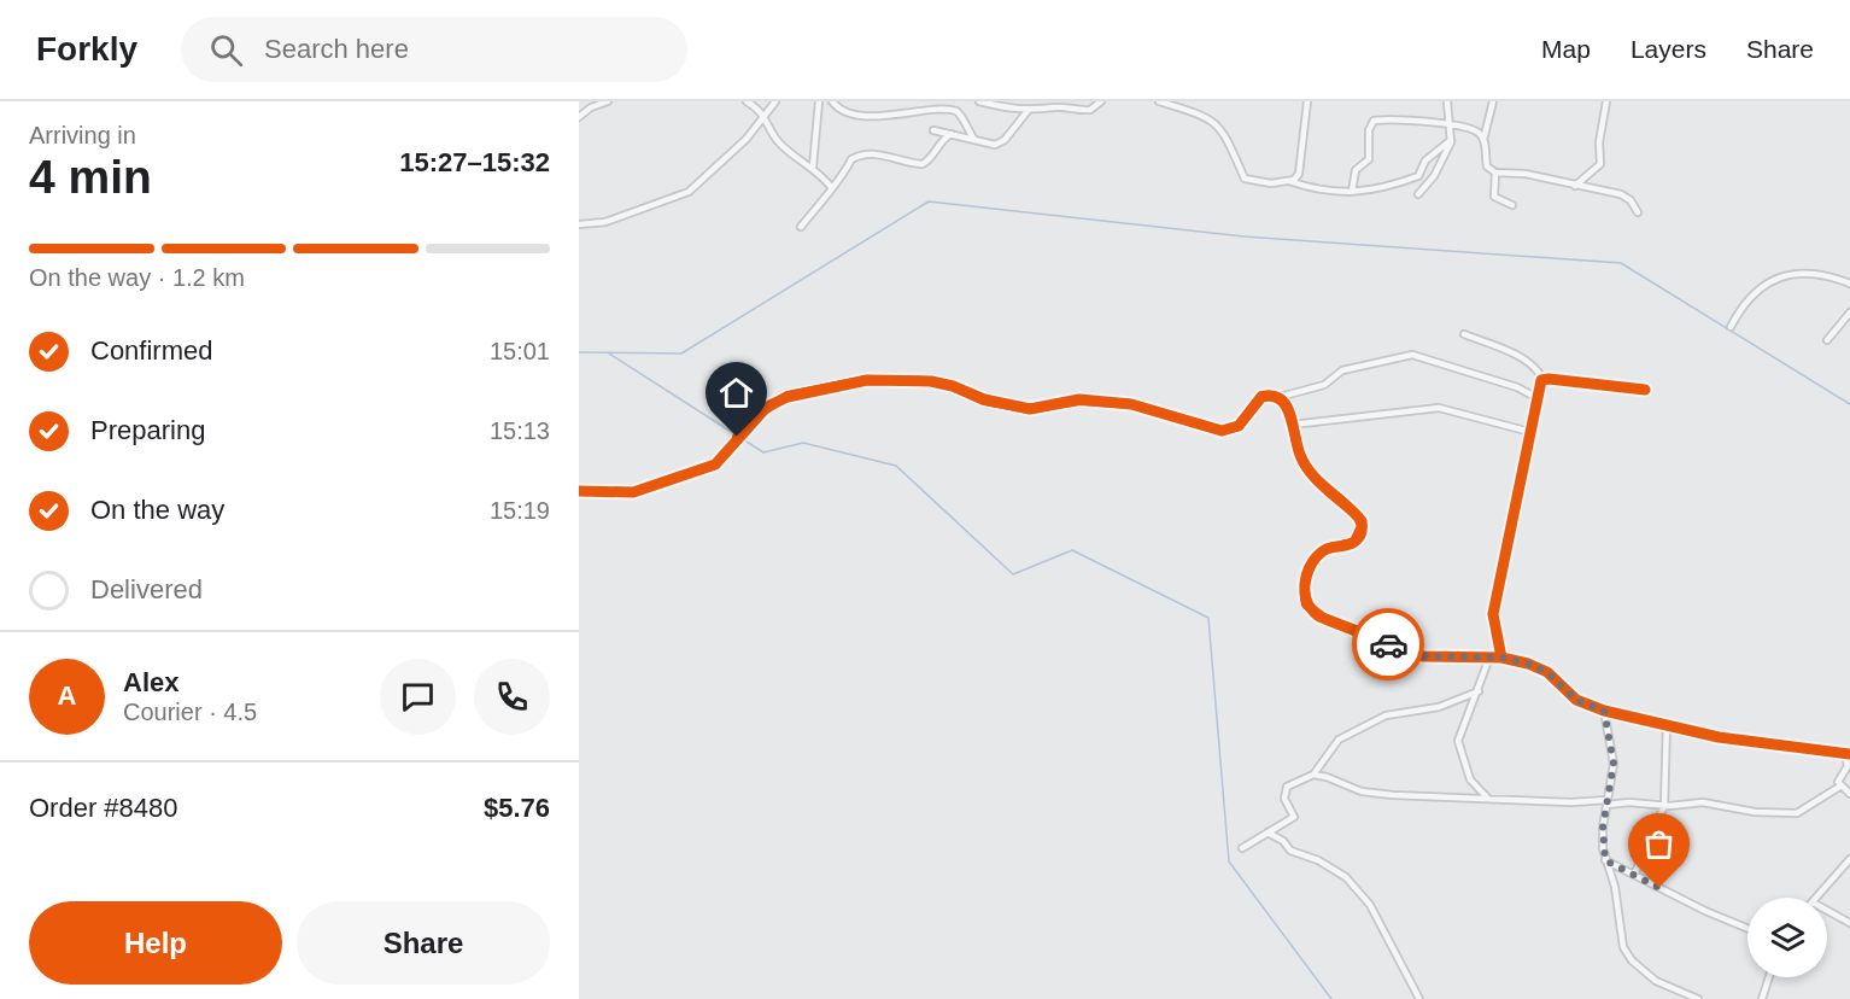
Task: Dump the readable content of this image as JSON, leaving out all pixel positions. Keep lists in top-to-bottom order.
{
  "page": {
    "header": "Forkly",
    "search": "Search here",
    "nav": ["Map", "Layers", "Share"],
    "heading": ["4 min", "Arriving in", "15:27–15:32"],
    "panel": [
      "Alex",
      "Courier · 4.5",
      "Order #8480",
      "$5.76"
    ],
    "bar": "On the way · 1.2 km",
    "list": [
      ["Confirmed", "15:01"],
      ["Preparing", "15:13"],
      ["On the way", "15:19"],
      "Delivered"
    ],
    "round": "A",
    "buttons": ["Help", "Share"]
  }
}
